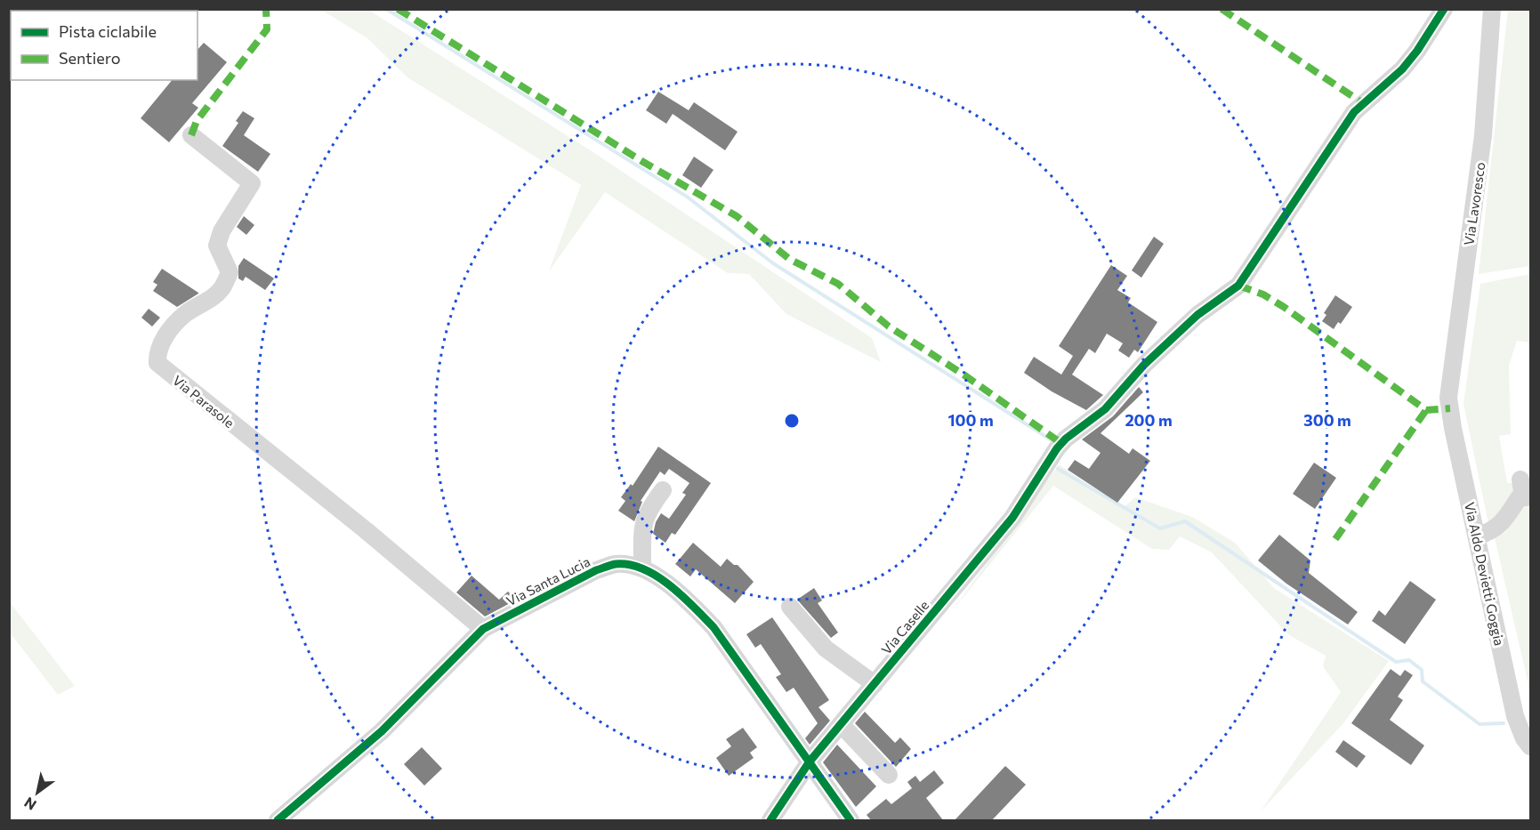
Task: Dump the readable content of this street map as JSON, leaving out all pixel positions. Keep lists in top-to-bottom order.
{
  "streets": {
    "street": [
      "Via Lavoresco",
      "Via Parasole",
      "Via Aldo Devietti Goggia",
      "Via Santa Lucia",
      "Via Caselle"
    ]
  },
  "crossings": [
    ["Via Lavoresco", "Via Aldo Devietti Goggia"],
    ["Via Parasole", "Via Santa Lucia"]
  ],
  "legend": ["Pista ciclabile", "Sentiero"],
  "north": "bottom left",
  "rings": ["100 m", "200 m", "300 m"]
}
